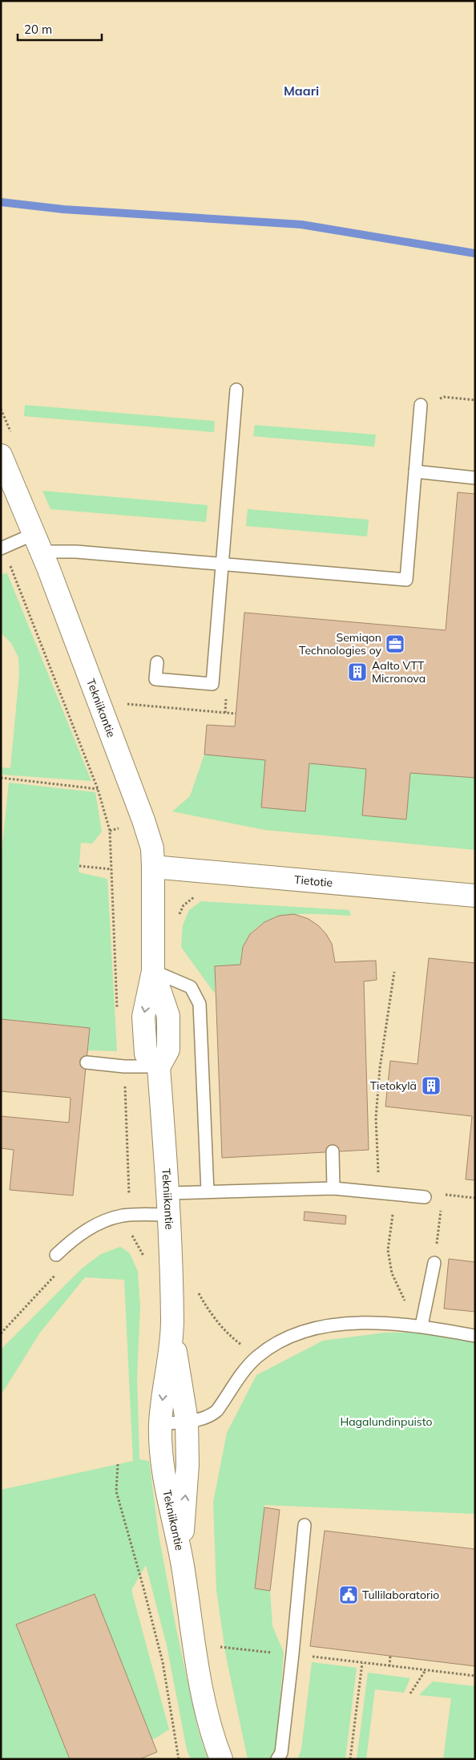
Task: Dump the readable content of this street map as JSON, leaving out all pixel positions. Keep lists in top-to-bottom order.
{
  "streets": {
    "main road": ["Tekniikantie", "Tietotie"]
  },
  "crossings": [
    ["Tekniikantie", "Tietotie"]
  ],
  "districts": ["Maari"],
  "parks": ["Hagalundinpuisto"],
  "places": {
    "office": ["Semiqon Technologies oy"],
    "building": ["Aalto VTT Micronova", "Tietokylä"],
    "public building": ["Tullilaboratorio"]
  },
  "scale_bar": "20 m"
}
